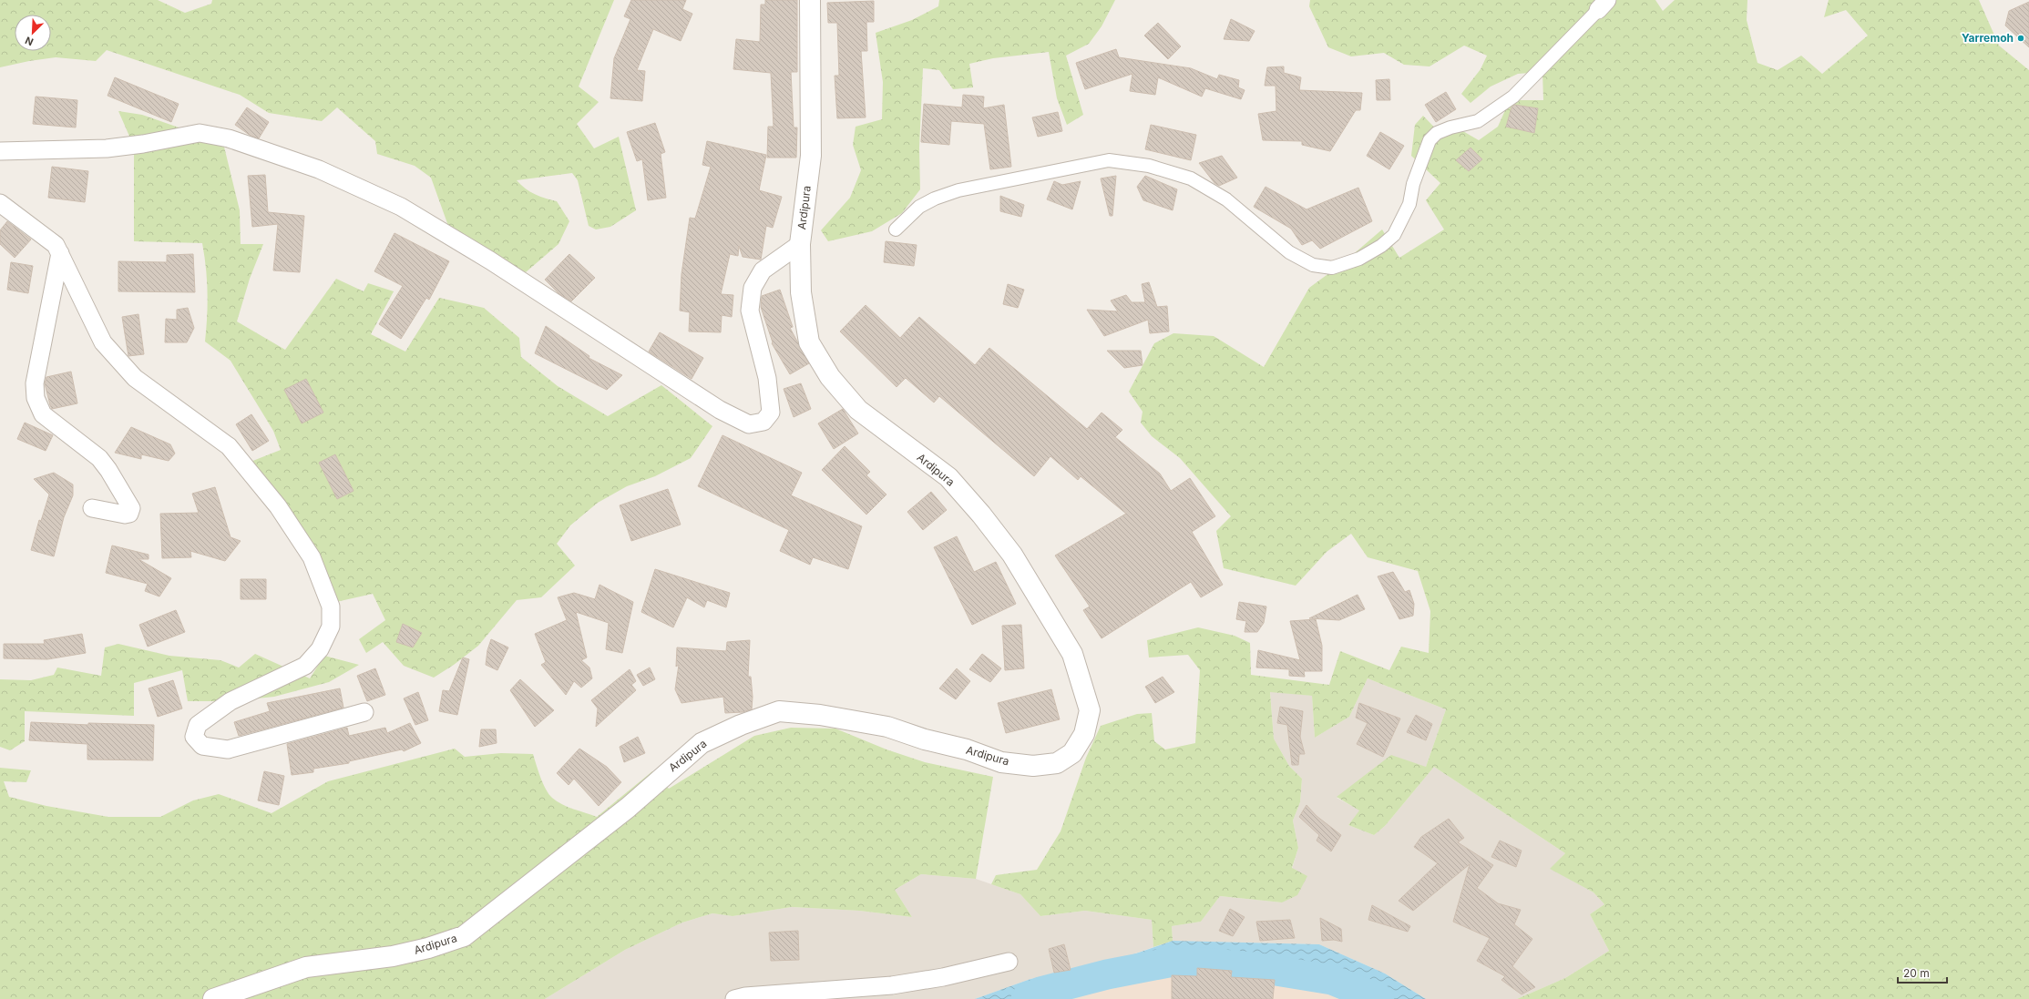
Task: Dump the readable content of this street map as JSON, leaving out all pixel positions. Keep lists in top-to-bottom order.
{
  "streets": {
    "street": ["Ardipura"]
  },
  "places": ["Yarremoh"],
  "scale_bar": "20 m",
  "north": "bottom left"
}
